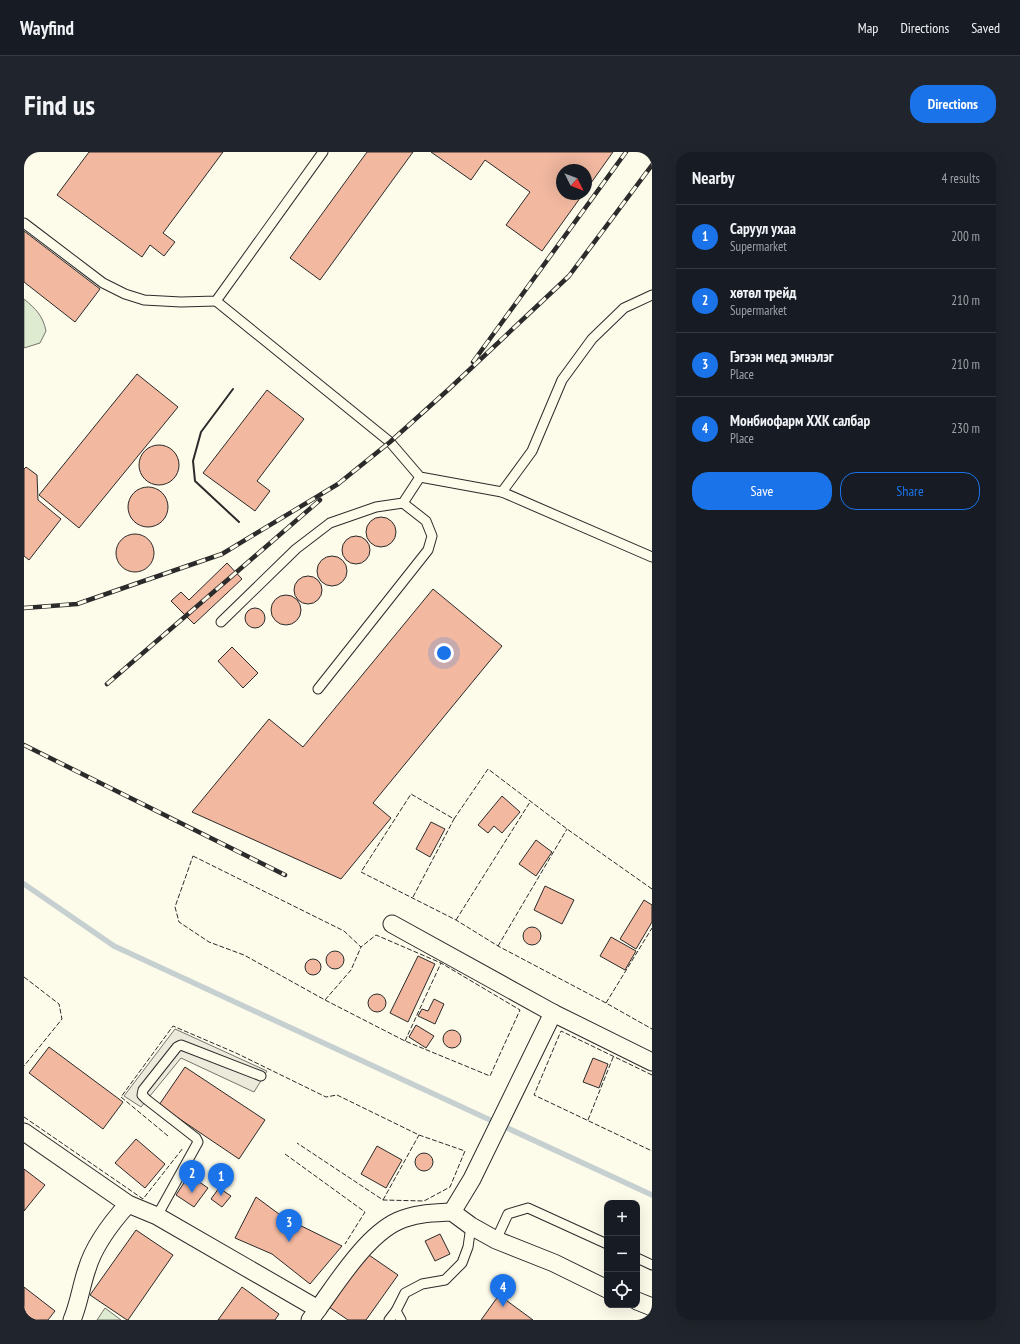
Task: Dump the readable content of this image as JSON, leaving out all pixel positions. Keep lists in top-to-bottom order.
{
  "north": "bottom right",
  "page": {
    "header": "Wayfind",
    "nav": ["Map", "Directions", "Saved"],
    "buttons": [
      "Directions",
      ["Save", "Share"]
    ],
    "title": "Find us",
    "heading": ["Nearby", "4 results"],
    "list": [
      {
        "mark": "1",
        "name": "Саруул ухаа",
        "note": "Supermarket",
        "value": "200 m"
      },
      {
        "mark": "2",
        "name": "хөтөл трейд",
        "note": "Supermarket",
        "value": "210 m"
      },
      {
        "mark": "3",
        "name": "Гэгээн мед эмнэлэг",
        "note": "Place",
        "value": "210 m"
      },
      {
        "mark": "4",
        "name": "Монбиофарм ХХК салбар",
        "note": "Place",
        "value": "230 m"
      }
    ],
    "pins": [
      "2",
      "1",
      "3",
      "4"
    ],
    "map_buttons": ["+", "−"]
  }
}
